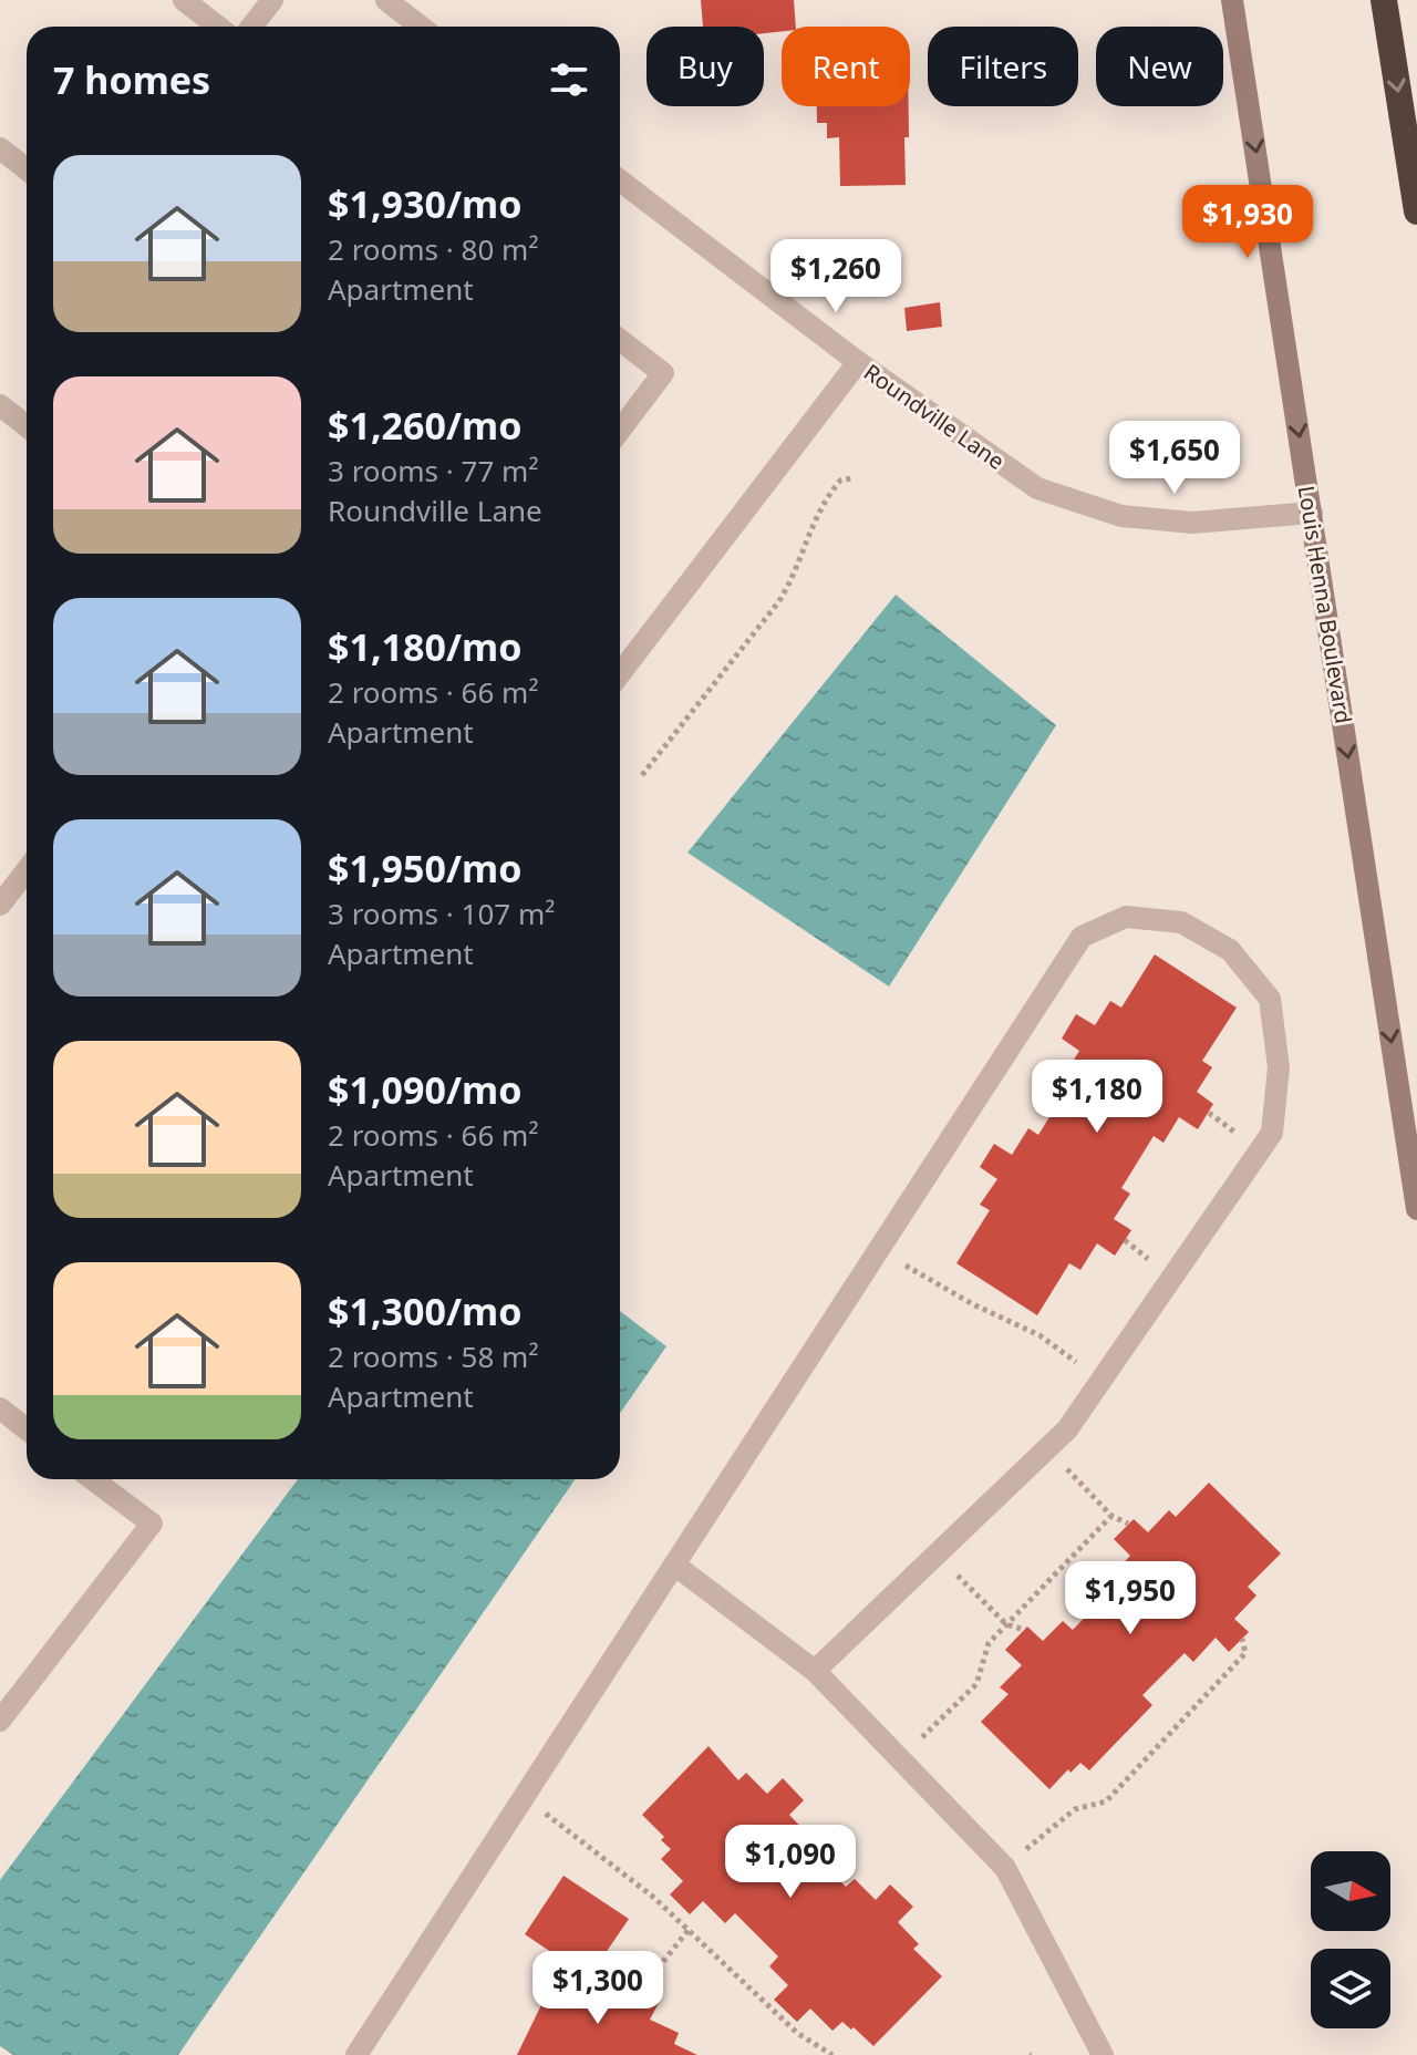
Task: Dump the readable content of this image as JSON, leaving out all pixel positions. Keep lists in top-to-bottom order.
{
  "streets": {
    "main road": ["Louis Henna Boulevard"],
    "street": ["Roundville Lane"]
  },
  "crossings": [
    ["Roundville Lane", "Louis Henna Boulevard"]
  ],
  "one_way": ["Louis Henna Boulevard"],
  "north": "right",
  "page": {
    "chip": [
      "Buy",
      "Rent",
      "Filters",
      "New"
    ],
    "heading": "7 homes",
    "list": [
      {
        "name": "$1,930/mo",
        "note": "2 rooms · 80 m² · Apartment"
      },
      {
        "name": "$1,260/mo",
        "note": "3 rooms · 77 m² · Roundville Lane"
      },
      {
        "name": "$1,180/mo",
        "note": "2 rooms · 66 m² · Apartment"
      },
      {
        "name": "$1,950/mo",
        "note": "3 rooms · 107 m² · Apartment"
      },
      {
        "name": "$1,090/mo",
        "note": "2 rooms · 66 m² · Apartment"
      },
      {
        "name": "$1,300/mo",
        "note": "2 rooms · 58 m² · Apartment"
      }
    ],
    "price": [
      "$1,930",
      "$1,260",
      "$1,650",
      "$1,180",
      "$1,950",
      "$1,090",
      "$1,300"
    ]
  }
}
